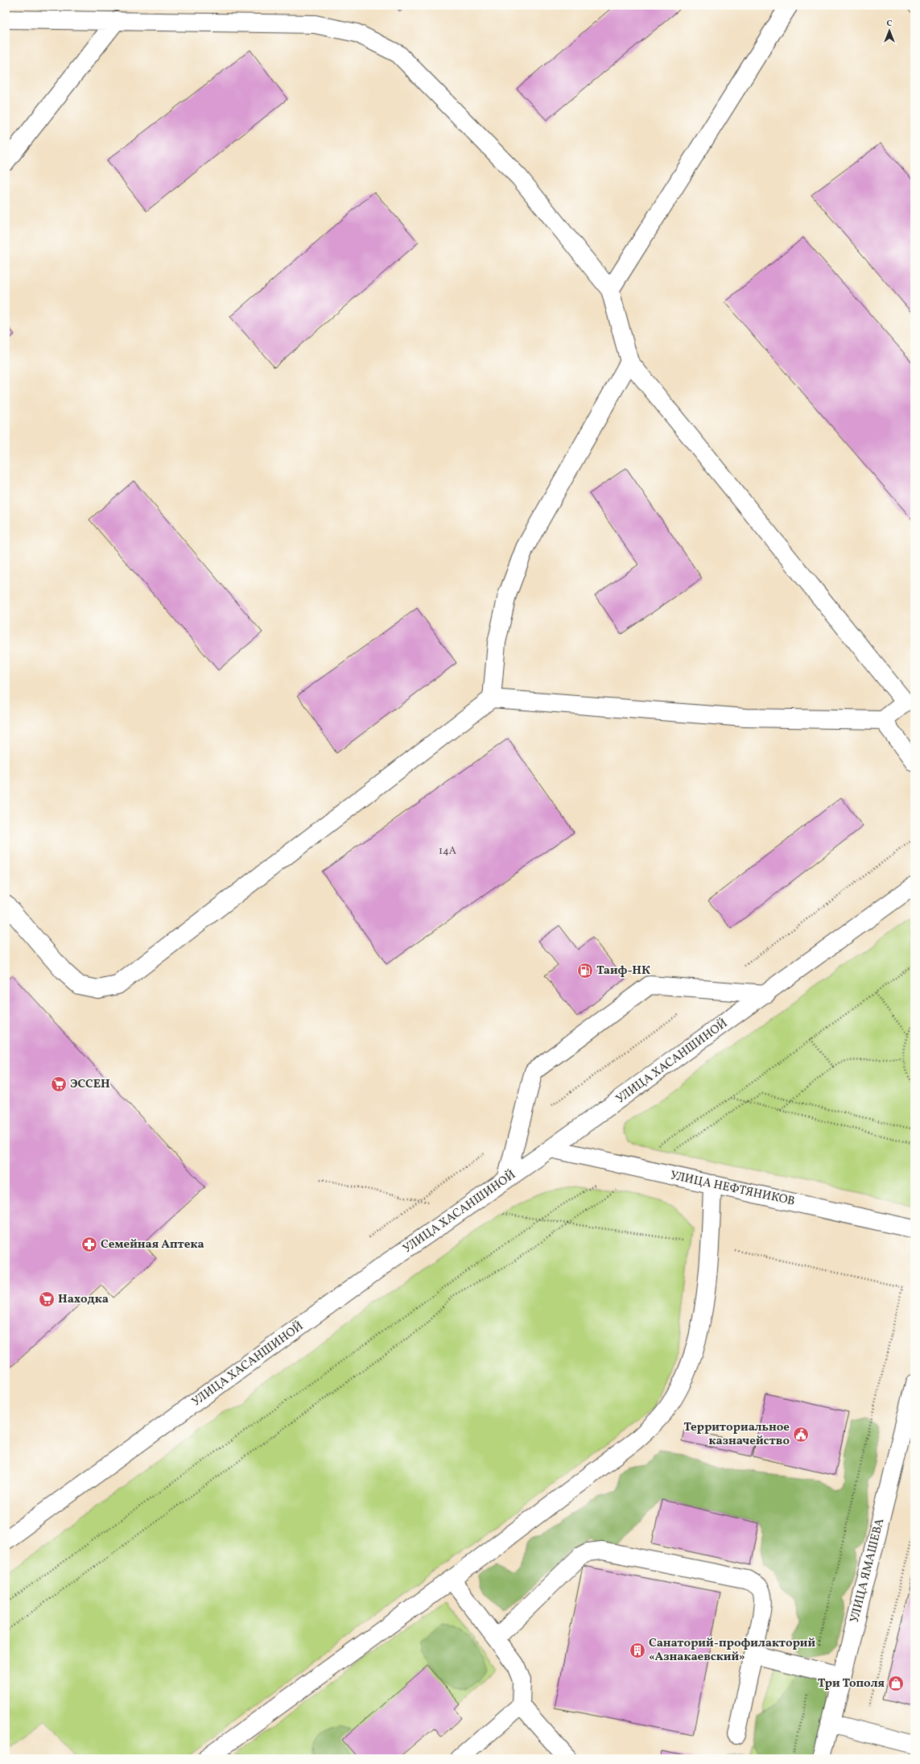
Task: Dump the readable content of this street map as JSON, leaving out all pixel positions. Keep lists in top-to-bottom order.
{
  "streets": {
    "street": ["УЛИЦА ХАСАНШИНОЙ", "УЛИЦА НЕФТЯНИКОВ", "УЛИЦА ЯМАШЕВА"]
  },
  "crossings": [
    ["УЛИЦА ХАСАНШИНОЙ", "УЛИЦА НЕФТЯНИКОВ"]
  ],
  "places": {
    "fuel station": ["Таиф-НК"],
    "supermarket": ["ЭССЕН", "Находка"],
    "pharmacy": ["Семейная Аптека"],
    "public building": ["Территориальное казначейство"],
    "building": ["Санаторий-профилакторий «Азнакаевский»"],
    "shop": ["Три Тополя"]
  },
  "house_numbers": ["14А"],
  "north": "top"
}
